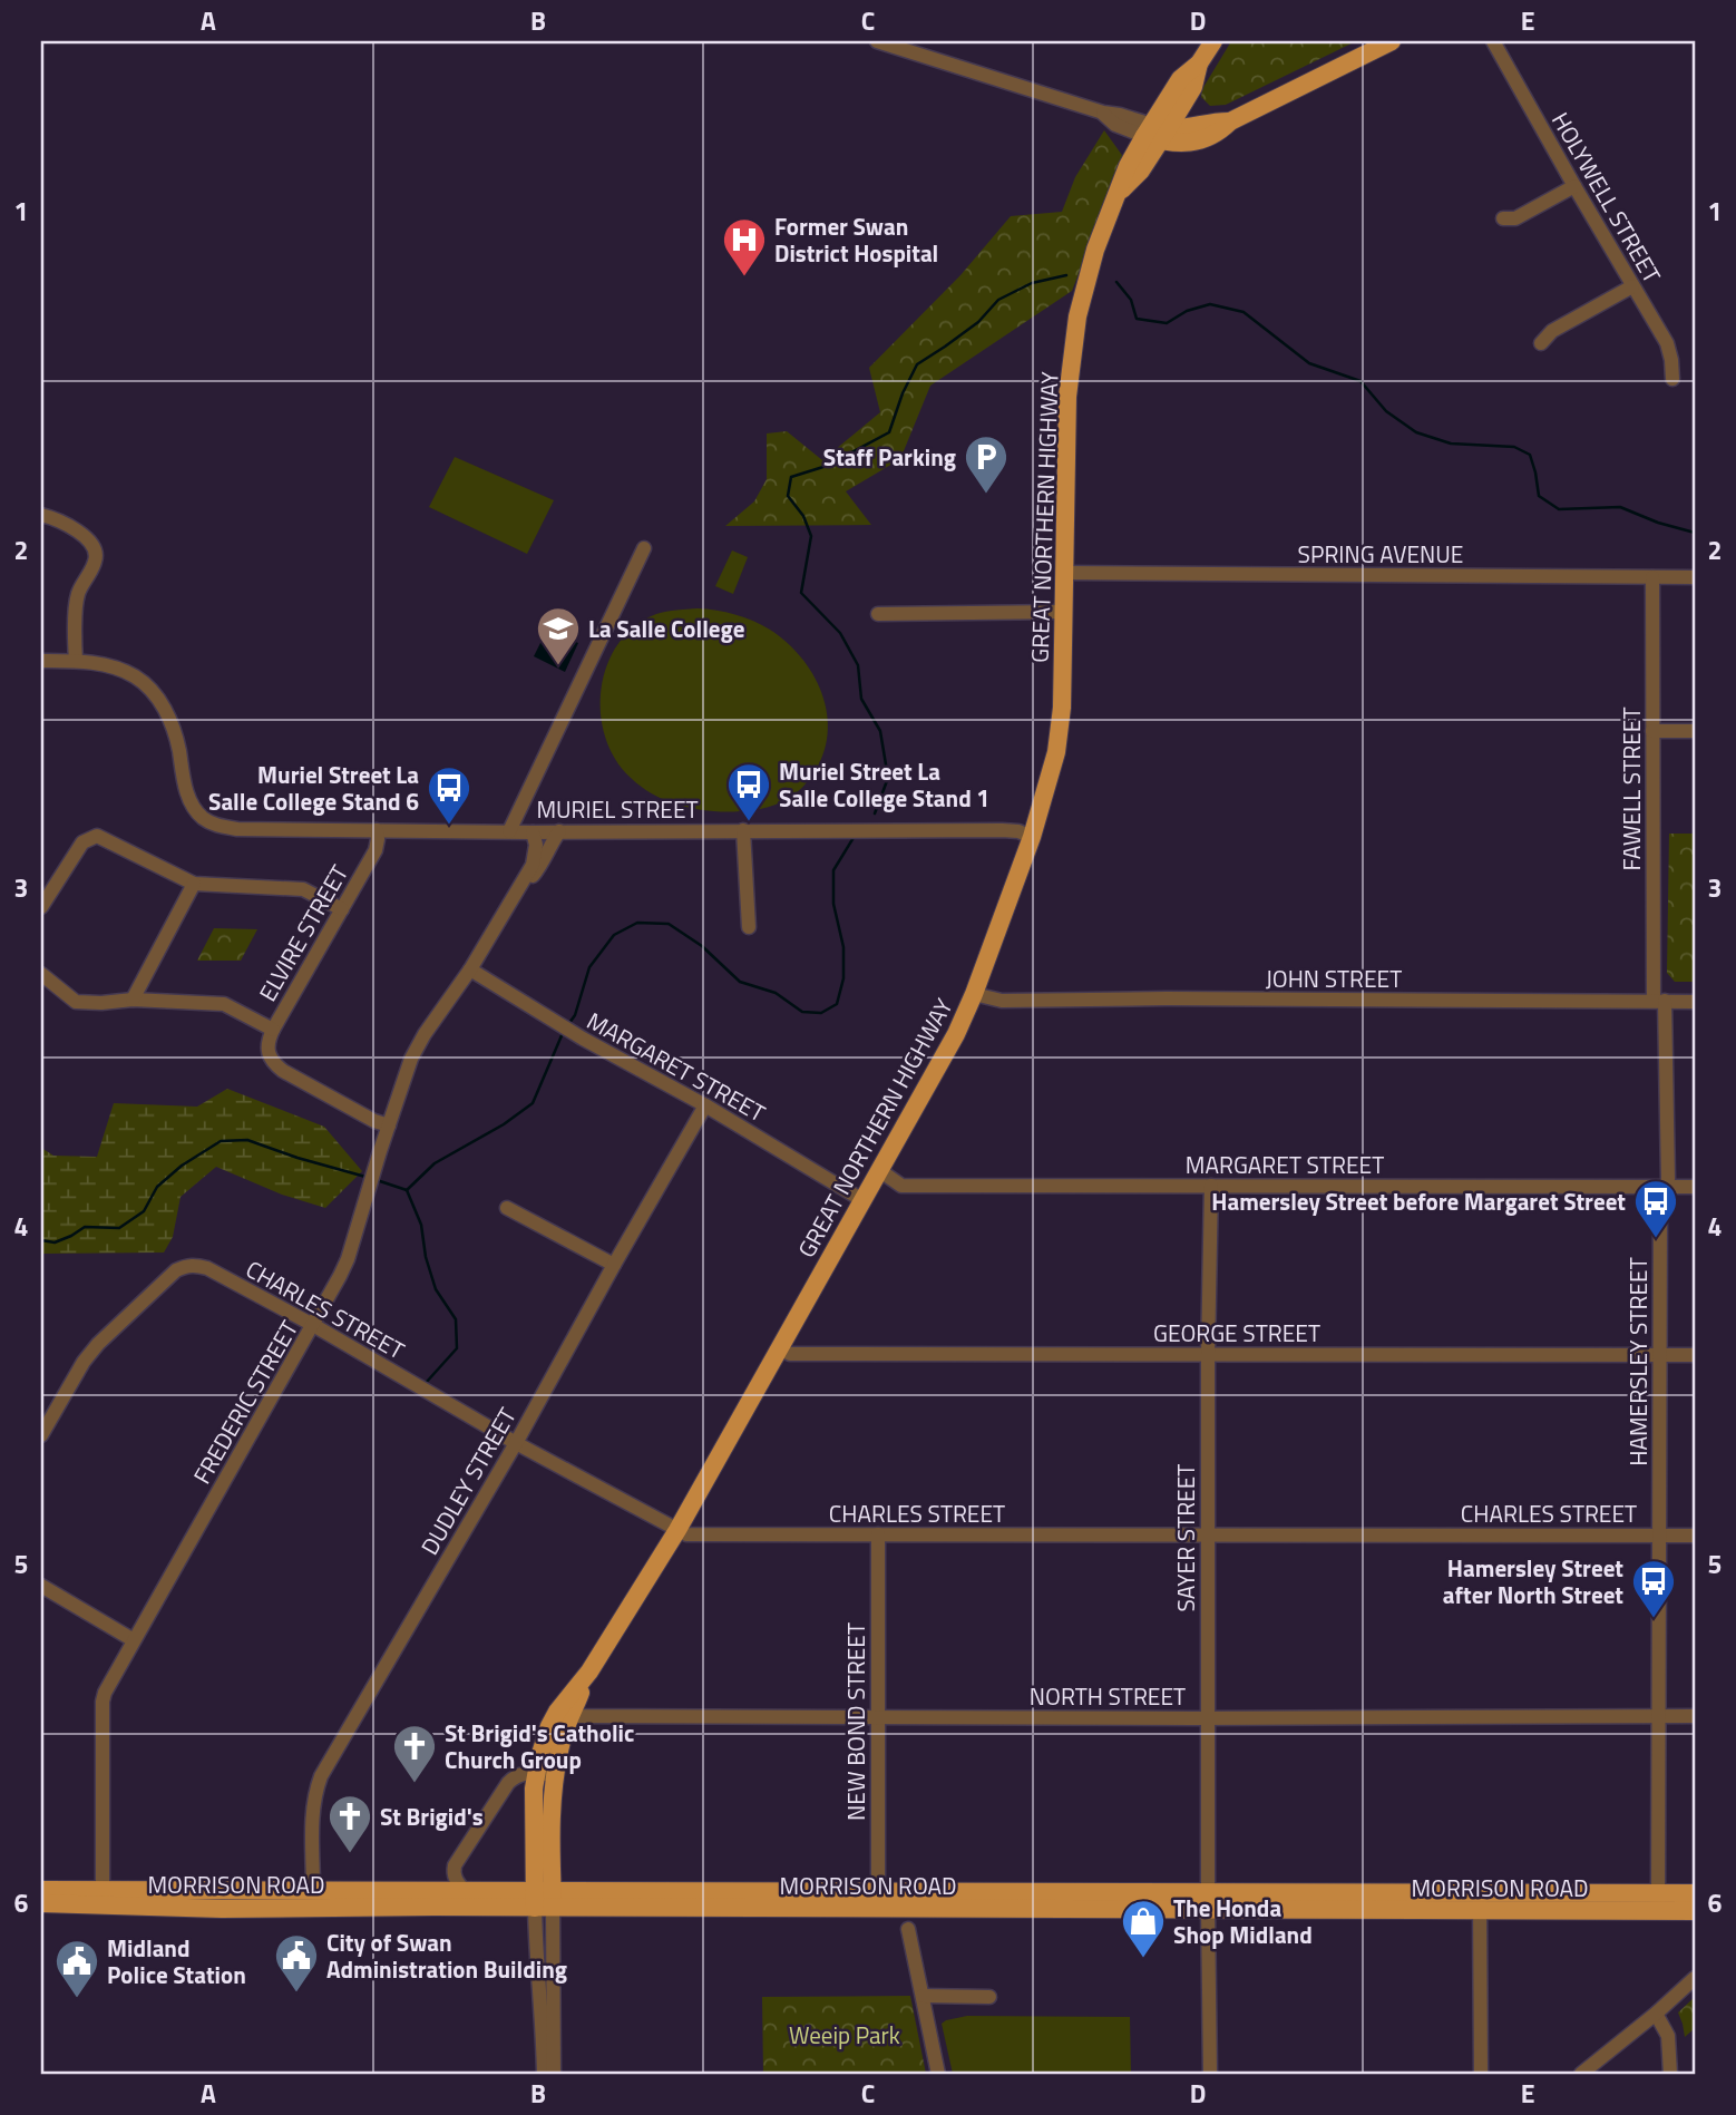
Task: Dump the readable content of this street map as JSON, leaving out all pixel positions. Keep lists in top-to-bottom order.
{
  "streets": {
    "main road": ["GREAT NORTHERN HIGHWAY", "MORRISON ROAD"],
    "street": [
      "HOLYWELL STREET",
      "SPRING AVENUE",
      "FAWELL STREET",
      "MURIEL STREET",
      "ELVIRE STREET",
      "JOHN STREET",
      "MARGARET STREET",
      "CHARLES STREET",
      "GEORGE STREET",
      "HAMERSLEY STREET",
      "FREDERIC STREET",
      "DUDLEY STREET",
      "SAYER STREET",
      "NORTH STREET",
      "NEW BOND STREET"
    ]
  },
  "crossings": [
    ["GREAT NORTHERN HIGHWAY", "SPRING AVENUE"],
    ["GREAT NORTHERN HIGHWAY", "MURIEL STREET"],
    ["GREAT NORTHERN HIGHWAY", "JOHN STREET"],
    ["GREAT NORTHERN HIGHWAY", "MARGARET STREET"],
    ["GREAT NORTHERN HIGHWAY", "CHARLES STREET"],
    ["GREAT NORTHERN HIGHWAY", "GEORGE STREET"],
    ["GREAT NORTHERN HIGHWAY", "NORTH STREET"],
    ["GREAT NORTHERN HIGHWAY", "MORRISON ROAD"],
    ["SPRING AVENUE", "FAWELL STREET"],
    ["FAWELL STREET", "JOHN STREET"],
    ["FAWELL STREET", "HAMERSLEY STREET"],
    ["MURIEL STREET", "ELVIRE STREET"],
    ["MURIEL STREET", "FREDERIC STREET"],
    ["ELVIRE STREET", "FREDERIC STREET"],
    ["JOHN STREET", "HAMERSLEY STREET"],
    ["MARGARET STREET", "HAMERSLEY STREET"],
    ["MARGARET STREET", "FREDERIC STREET"],
    ["MARGARET STREET", "DUDLEY STREET"],
    ["MARGARET STREET", "SAYER STREET"],
    ["CHARLES STREET", "HAMERSLEY STREET"],
    ["CHARLES STREET", "FREDERIC STREET"],
    ["CHARLES STREET", "DUDLEY STREET"],
    ["CHARLES STREET", "SAYER STREET"],
    ["CHARLES STREET", "NEW BOND STREET"],
    ["GEORGE STREET", "HAMERSLEY STREET"],
    ["GEORGE STREET", "SAYER STREET"],
    ["HAMERSLEY STREET", "NORTH STREET"],
    ["HAMERSLEY STREET", "MORRISON ROAD"],
    ["FREDERIC STREET", "MORRISON ROAD"],
    ["DUDLEY STREET", "MORRISON ROAD"],
    ["SAYER STREET", "NORTH STREET"],
    ["SAYER STREET", "MORRISON ROAD"],
    ["NORTH STREET", "NEW BOND STREET"],
    ["NEW BOND STREET", "MORRISON ROAD"]
  ],
  "parks": ["Weeip Park"],
  "places": {
    "hospital": ["Former Swan District Hospital"],
    "parking": ["Staff Parking"],
    "school or university": ["La Salle College"],
    "bus stop": [
      "Muriel Street La Salle College Stand 1",
      "Muriel Street La Salle College Stand 6",
      "Hamersley Street before Margaret Street",
      "Hamersley Street after North Street"
    ],
    "church": ["St Brigid's Catholic Church Group", "St Brigid's"],
    "shop": ["The Honda Shop Midland"],
    "public building": ["City of Swan Administration Building", "Midland Police Station"]
  },
  "grid": {
    "columns": [
      "A",
      "B",
      "C",
      "D",
      "E"
    ],
    "rows": [
      "1",
      "2",
      "3",
      "4",
      "5",
      "6"
    ]
  }
}
